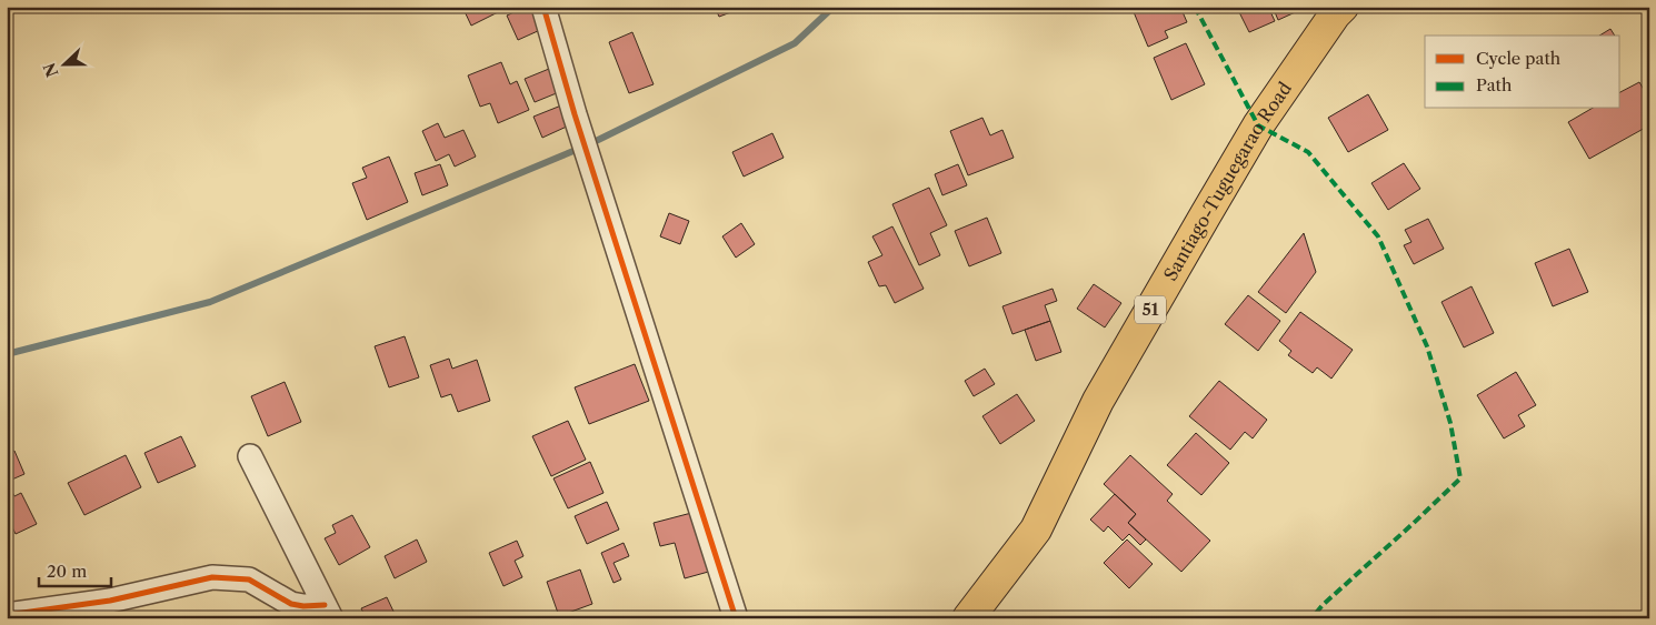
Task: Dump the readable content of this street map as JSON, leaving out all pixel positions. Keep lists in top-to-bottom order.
{
  "streets": {
    "highway": ["Santiago-Tuguegarao Road", "51"]
  },
  "legend": ["Cycle path", "Path"],
  "scale_bar": "20 m",
  "north": "left"
}
